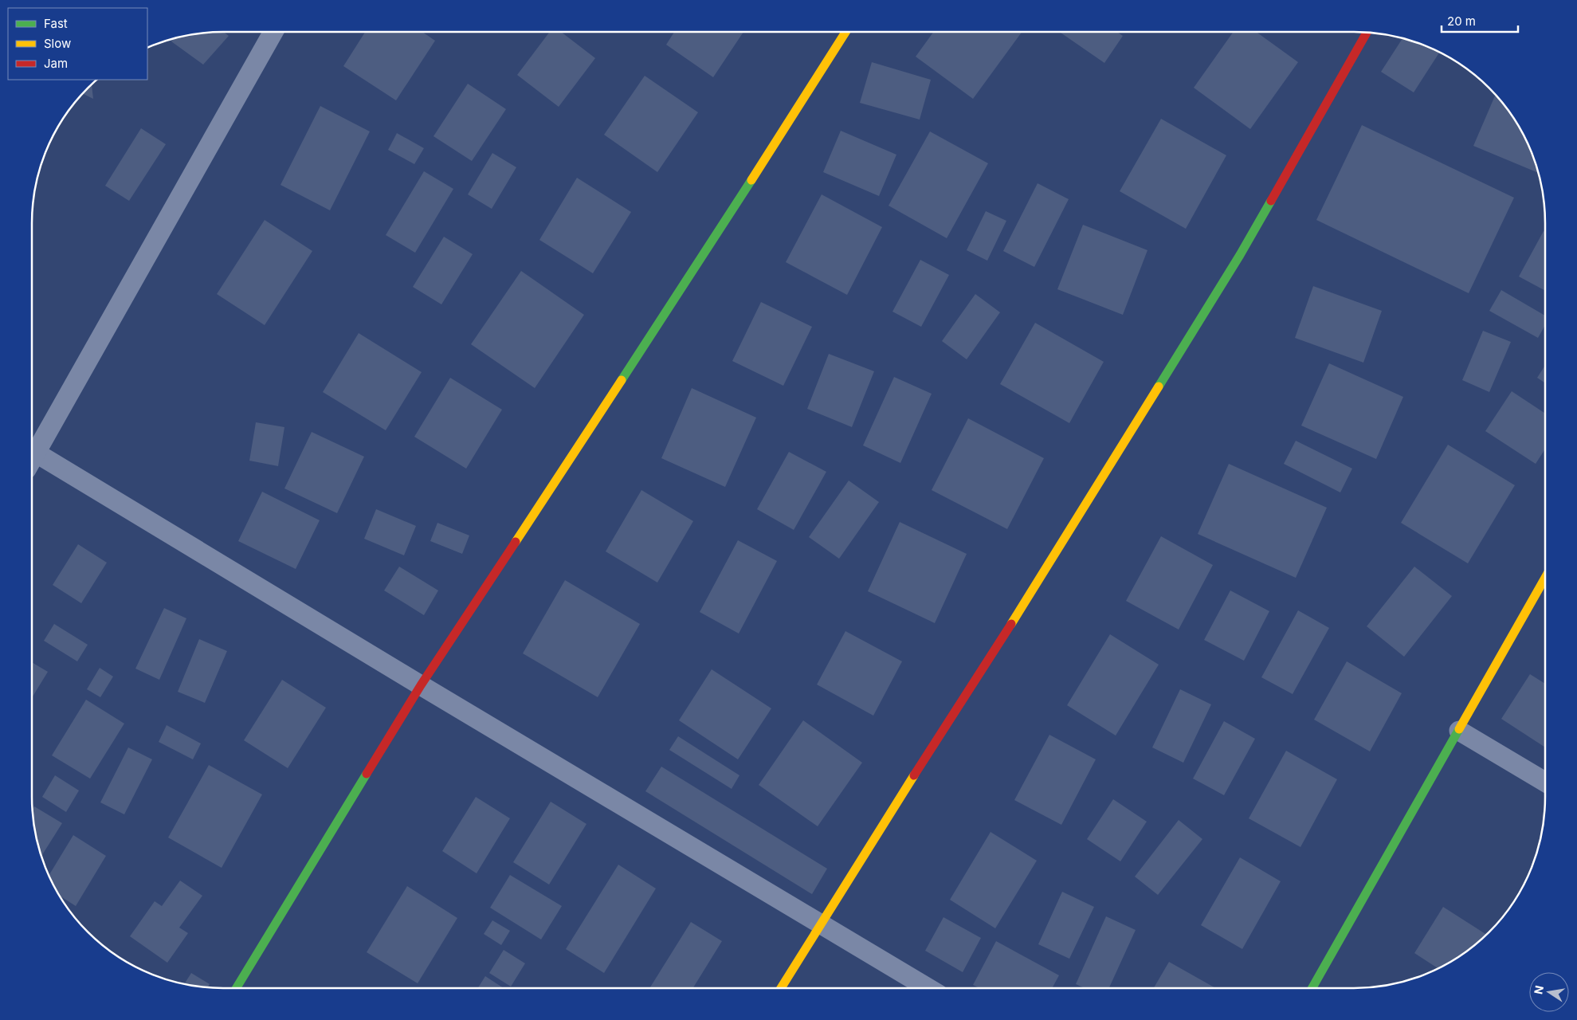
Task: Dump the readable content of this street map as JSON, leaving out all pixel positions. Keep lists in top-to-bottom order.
{
  "legend": ["Fast", "Slow", "Jam"],
  "scale_bar": "20 m",
  "north": "left"
}
